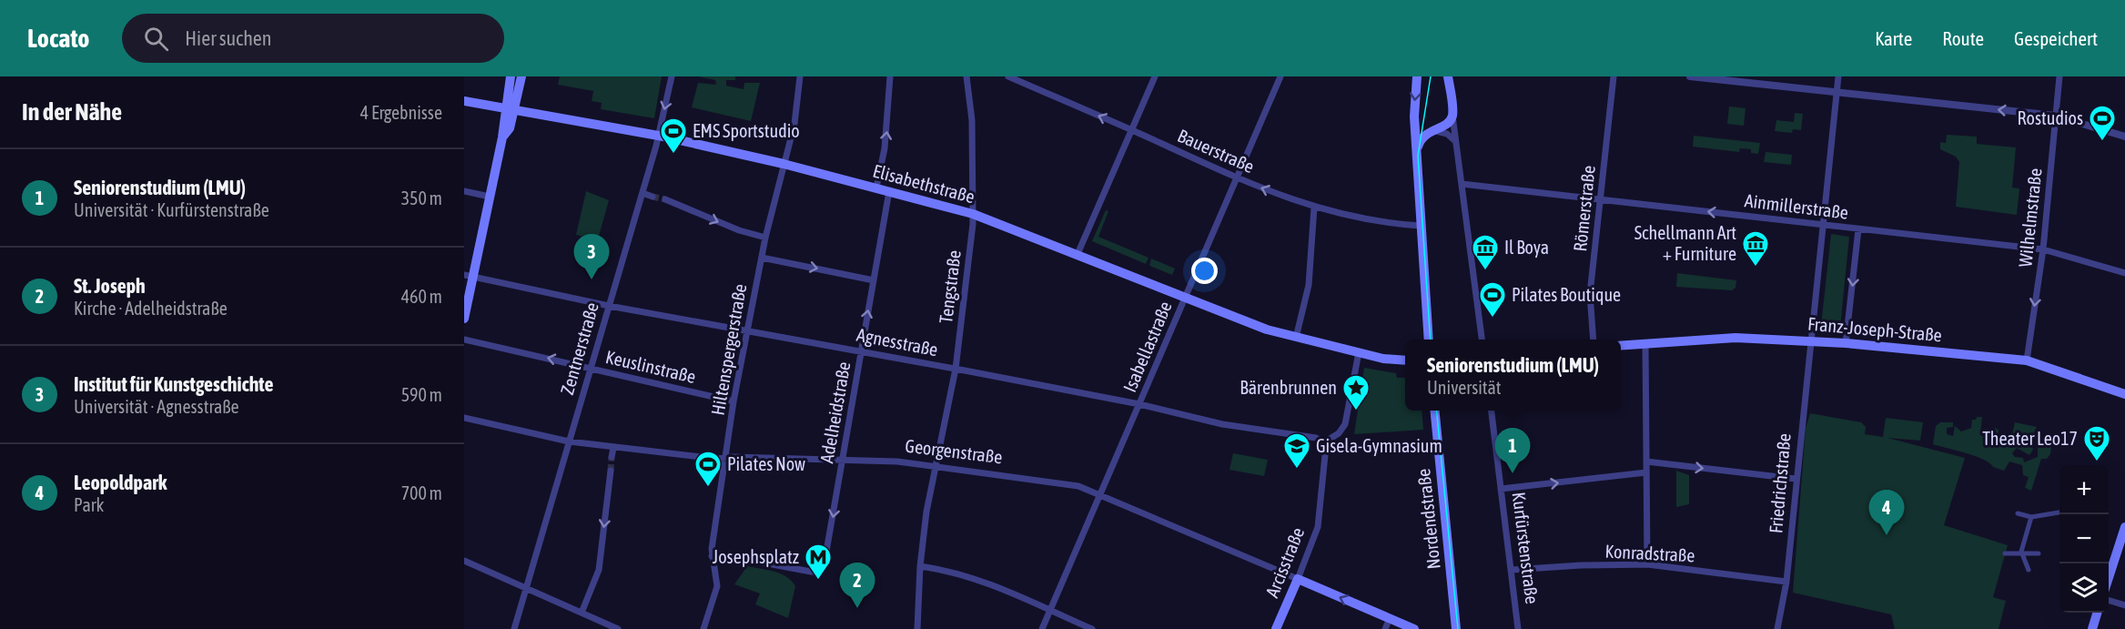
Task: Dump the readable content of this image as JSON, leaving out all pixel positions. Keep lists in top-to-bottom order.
{
  "streets": {
    "main road": [
      "Elisabethstraße",
      "Franz-Joseph-Straße",
      "Georgenstraße",
      "Nordendstraße",
      "Arcisstraße"
    ],
    "street": [
      "Bauerstraße",
      "Ainmillerstraße",
      "Römerstraße",
      "Wilhelmstraße",
      "Tengstraße",
      "Agnesstraße",
      "Isabellastraße",
      "Zentnerstraße",
      "Hiltenspergerstraße",
      "Keuslinstraße",
      "Adelheidstraße",
      "Friedrichstraße",
      "Kurfürstenstraße",
      "Konradstraße"
    ]
  },
  "crossings": [
    ["Bauerstraße", "Isabellastraße"],
    ["Elisabethstraße", "Tengstraße"],
    ["Elisabethstraße", "Isabellastraße"],
    ["Elisabethstraße", "Zentnerstraße"],
    ["Elisabethstraße", "Hiltenspergerstraße"],
    ["Elisabethstraße", "Adelheidstraße"],
    ["Ainmillerstraße", "Römerstraße"],
    ["Ainmillerstraße", "Wilhelmstraße"],
    ["Ainmillerstraße", "Friedrichstraße"],
    ["Wilhelmstraße", "Franz-Joseph-Straße"],
    ["Tengstraße", "Agnesstraße"],
    ["Tengstraße", "Georgenstraße"],
    ["Franz-Joseph-Straße", "Friedrichstraße"],
    ["Agnesstraße", "Isabellastraße"],
    ["Agnesstraße", "Zentnerstraße"],
    ["Agnesstraße", "Hiltenspergerstraße"],
    ["Agnesstraße", "Adelheidstraße"],
    ["Agnesstraße", "Arcisstraße"],
    ["Isabellastraße", "Georgenstraße"],
    ["Zentnerstraße", "Keuslinstraße"],
    ["Zentnerstraße", "Georgenstraße"],
    ["Hiltenspergerstraße", "Keuslinstraße"],
    ["Hiltenspergerstraße", "Adelheidstraße"],
    ["Hiltenspergerstraße", "Georgenstraße"],
    ["Adelheidstraße", "Georgenstraße"],
    ["Georgenstraße", "Arcisstraße"],
    ["Friedrichstraße", "Konradstraße"],
    ["Kurfürstenstraße", "Konradstraße"]
  ],
  "one_way": ["Bauerstraße", "Wilhelmstraße", "Keuslinstraße"],
  "places": {
    "sports": [
      "Rostudios",
      "EMS Sportstudio",
      "Pilates Boutique",
      "Pilates Now"
    ],
    "museum": ["Schellmann Art + Furniture", "Il Boya"],
    "place": ["Bärenbrunnen"],
    "theatre": ["Theater Leo17"],
    "school or university": ["Gisela-Gymnasium"],
    "metro station": ["Josephsplatz"]
  },
  "page": {
    "header": "Locato",
    "search": "Hier suchen",
    "nav": ["Karte", "Route", "Gespeichert"],
    "heading": ["In der Nähe", "4 Ergebnisse"],
    "list": [
      {
        "mark": "1",
        "name": "Seniorenstudium (LMU)",
        "note": "Universität · Kurfürstenstraße",
        "value": "350 m"
      },
      {
        "mark": "2",
        "name": "St. Joseph",
        "note": "Kirche · Adelheidstraße",
        "value": "460 m"
      },
      {
        "mark": "3",
        "name": "Institut für Kunstgeschichte",
        "note": "Universität · Agnesstraße",
        "value": "590 m"
      },
      {
        "mark": "4",
        "name": "Leopoldpark",
        "note": "Park",
        "value": "700 m"
      }
    ],
    "pins": [
      "3",
      "1",
      "4",
      "2"
    ],
    "popup": ["Seniorenstudium (LMU)", "Universität"],
    "map_buttons": ["+", "−"]
  }
}
